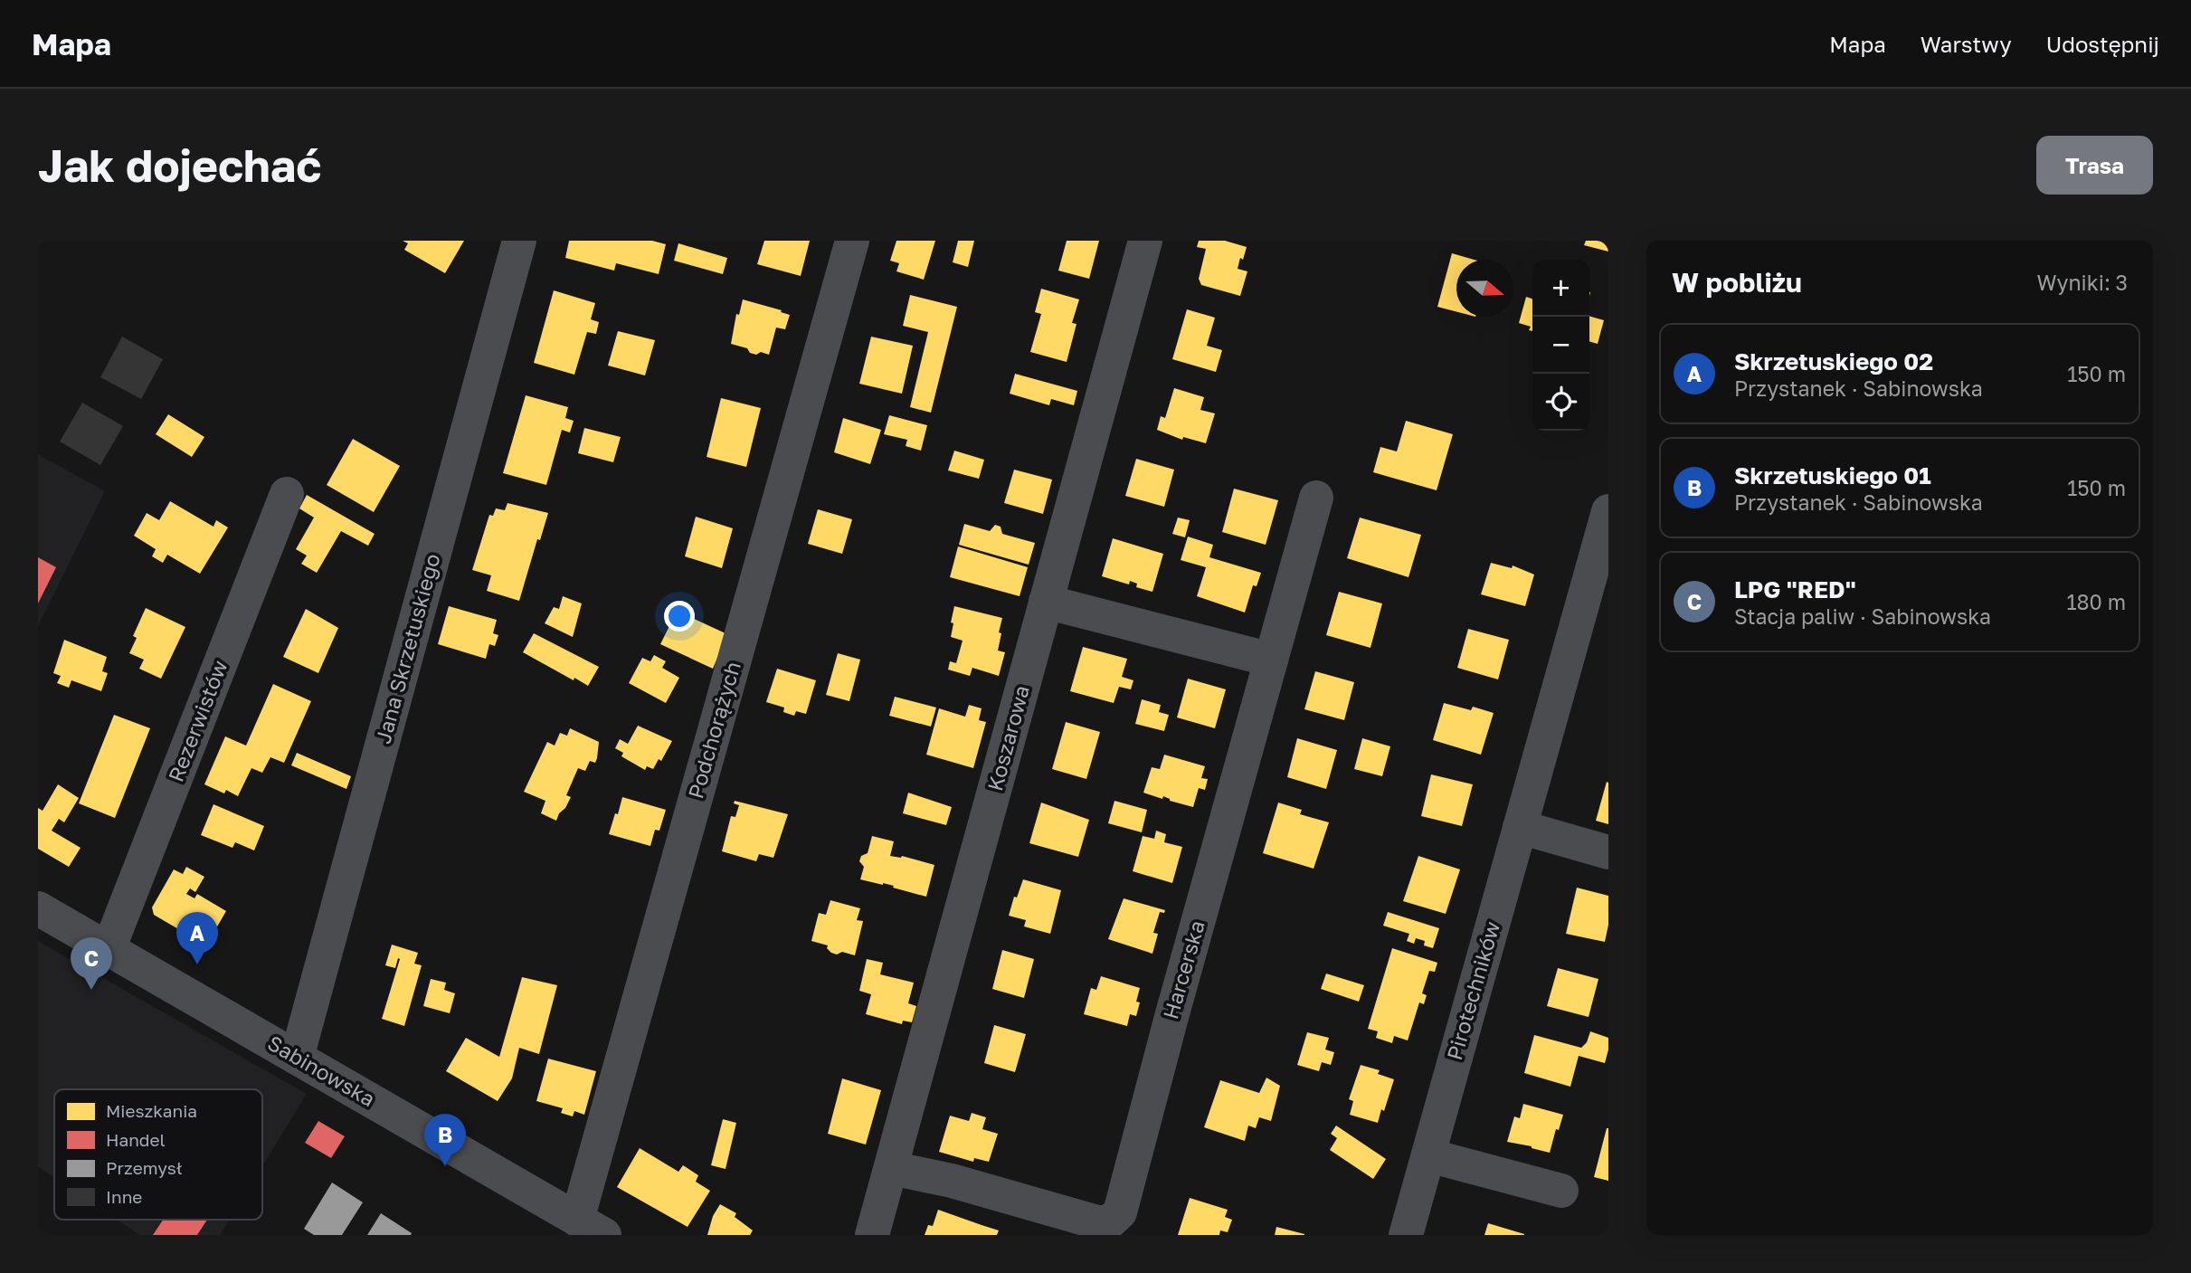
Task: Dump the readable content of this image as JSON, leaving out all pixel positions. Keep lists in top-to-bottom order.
{
  "streets": {
    "street": [
      "Jana Skrzetuskiego",
      "Rezerwistów",
      "Podchorążych",
      "Koszarowa",
      "Harcerska",
      "Pirotechników",
      "Sabinowska"
    ]
  },
  "crossings": [
    ["Jana Skrzetuskiego", "Sabinowska"],
    ["Rezerwistów", "Sabinowska"],
    ["Podchorążych", "Sabinowska"],
    ["Koszarowa", "Harcerska"]
  ],
  "legend": [
    "Mieszkania",
    "Handel",
    "Przemysł",
    "Inne"
  ],
  "north": "right",
  "page": {
    "header": "Mapa",
    "nav": ["Mapa", "Warstwy", "Udostępnij"],
    "buttons": "Trasa",
    "title": "Jak dojechać",
    "heading": ["W pobliżu", "Wyniki: 3"],
    "map_buttons": ["+", "−"],
    "list": [
      {
        "mark": "A",
        "name": "Skrzetuskiego 02",
        "note": "Przystanek · Sabinowska",
        "value": "150 m"
      },
      {
        "mark": "B",
        "name": "Skrzetuskiego 01",
        "note": "Przystanek · Sabinowska",
        "value": "150 m"
      },
      {
        "mark": "C",
        "name": "LPG \"RED\"",
        "note": "Stacja paliw · Sabinowska",
        "value": "180 m"
      }
    ],
    "pins": ["A", "C", "B"]
  }
}
